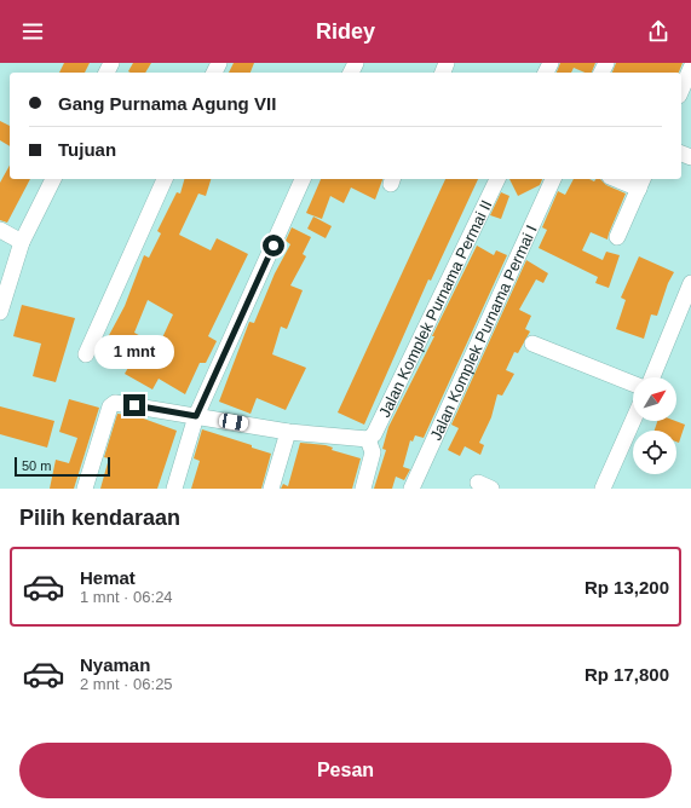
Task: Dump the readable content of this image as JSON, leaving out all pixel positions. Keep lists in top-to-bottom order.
{
  "streets": {
    "street": ["Jalan Komplek Purnama Permai II", "Jalan Komplek Purnama Permai I"]
  },
  "scale_bar": "50 m",
  "north": "top right",
  "page": {
    "header": "Ridey",
    "banner": ["Gang Purnama Agung VII", "Tujuan"],
    "bubble": "1 mnt",
    "scale": "50 m",
    "heading": "Pilih kendaraan",
    "list": [
      {
        "name": "Hemat",
        "note": "1 mnt · 06:24",
        "value": "Rp 13,200"
      },
      {
        "name": "Nyaman",
        "note": "2 mnt · 06:25",
        "value": "Rp 17,800"
      }
    ],
    "buttons": "Pesan"
  }
}
